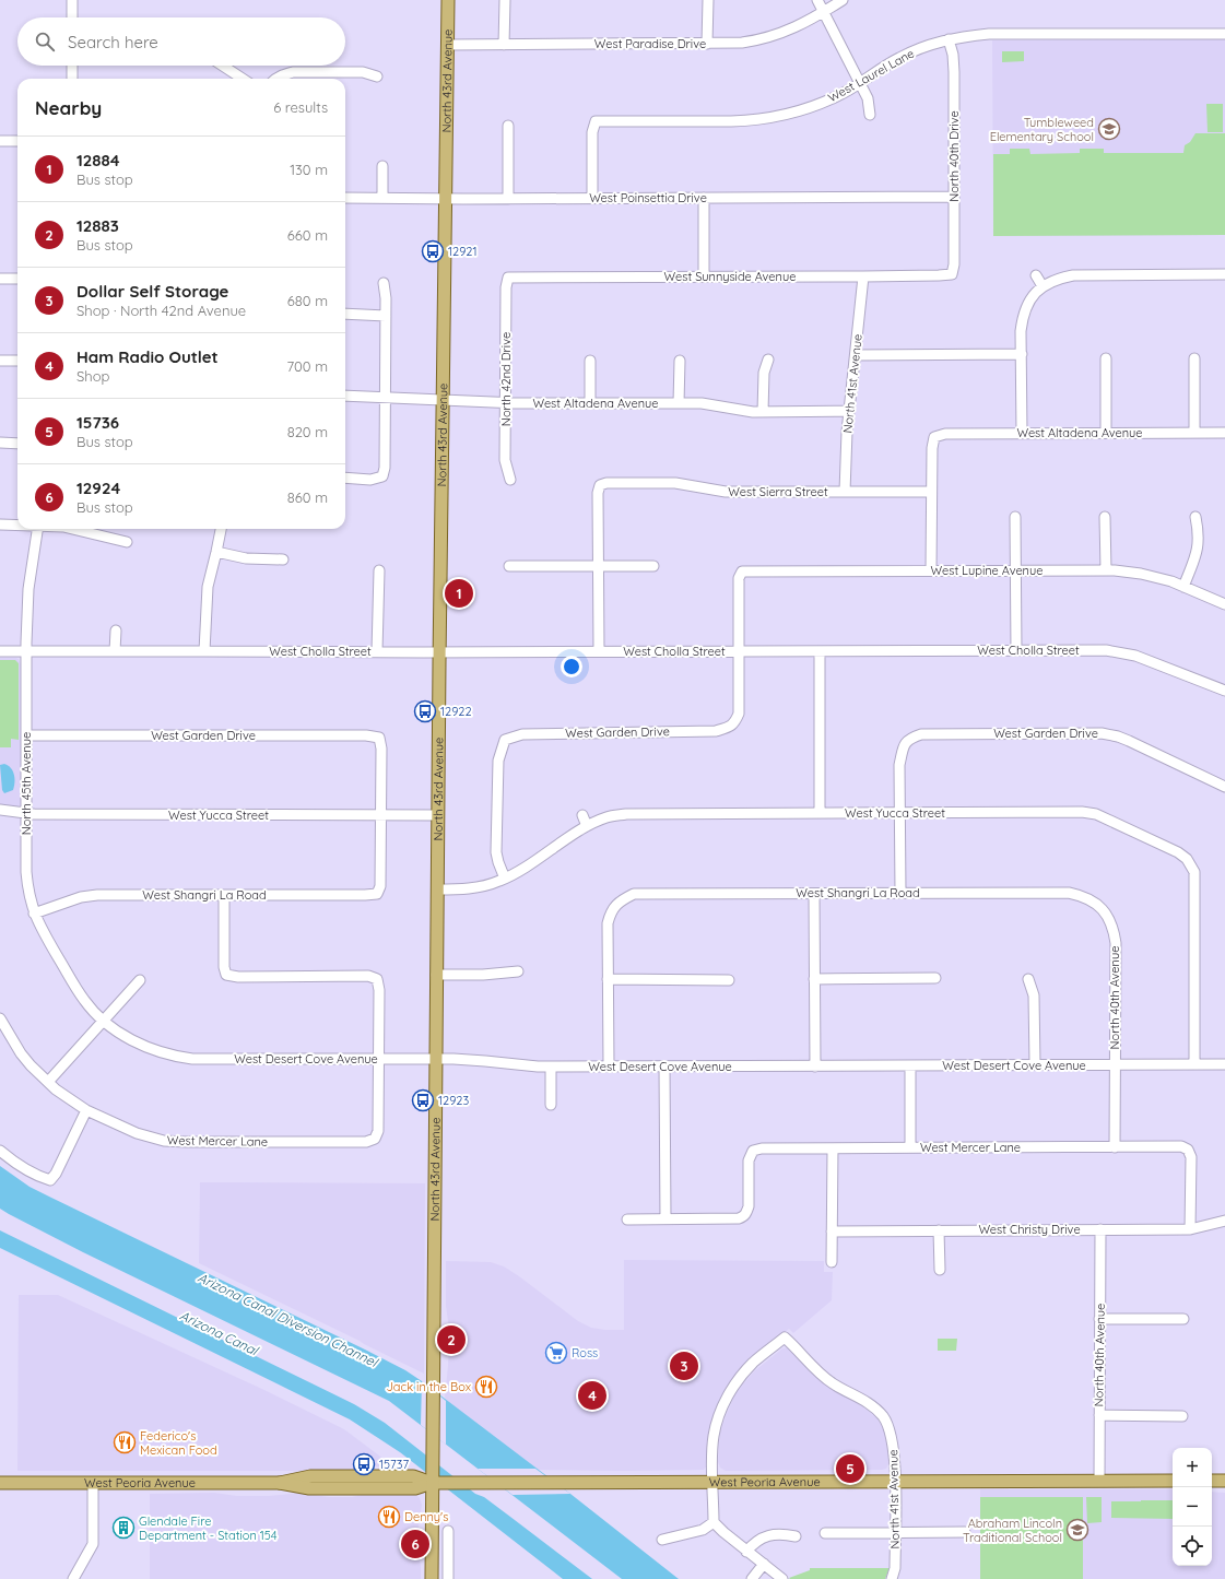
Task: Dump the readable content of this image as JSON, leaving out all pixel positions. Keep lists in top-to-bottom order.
{
  "streets": {
    "main road": ["North 43rd Avenue", "West Peoria Avenue"],
    "street": [
      "West Paradise Drive",
      "West Laurel Lane",
      "North 40th Drive",
      "West Poinsettia Drive",
      "West Sunnyside Avenue",
      "North 42nd Drive",
      "North 41st Avenue",
      "West Altadena Avenue",
      "West Sierra Street",
      "West Lupine Avenue",
      "West Cholla Street",
      "West Garden Drive",
      "North 45th Avenue",
      "West Yucca Street",
      "West Shangri La Road",
      "North 40th Avenue",
      "West Desert Cove Avenue",
      "West Mercer Lane",
      "West Christy Drive"
    ]
  },
  "crossings": [
    ["West Paradise Drive", "North 43rd Avenue"],
    ["West Laurel Lane", "North 40th Drive"],
    ["West Laurel Lane", "West Poinsettia Drive"],
    ["North 43rd Avenue", "West Poinsettia Drive"],
    ["North 43rd Avenue", "West Altadena Avenue"],
    ["North 43rd Avenue", "West Cholla Street"],
    ["North 43rd Avenue", "West Yucca Street"],
    ["North 43rd Avenue", "West Desert Cove Avenue"],
    ["North 43rd Avenue", "West Peoria Avenue"],
    ["North 40th Drive", "West Poinsettia Drive"],
    ["North 40th Drive", "West Sunnyside Avenue"],
    ["West Sunnyside Avenue", "North 42nd Drive"],
    ["West Sunnyside Avenue", "North 41st Avenue"],
    ["North 42nd Drive", "West Altadena Avenue"],
    ["North 41st Avenue", "West Altadena Avenue"],
    ["North 41st Avenue", "West Sierra Street"],
    ["North 41st Avenue", "West Peoria Avenue"],
    ["West Altadena Avenue", "West Sierra Street"],
    ["West Lupine Avenue", "West Cholla Street"],
    ["West Lupine Avenue", "West Garden Drive"],
    ["West Cholla Street", "West Garden Drive"],
    ["West Cholla Street", "North 45th Avenue"],
    ["West Garden Drive", "North 45th Avenue"],
    ["West Garden Drive", "West Yucca Street"],
    ["West Garden Drive", "West Shangri La Road"],
    ["North 45th Avenue", "West Yucca Street"],
    ["North 45th Avenue", "West Shangri La Road"],
    ["North 45th Avenue", "West Desert Cove Avenue"],
    ["West Yucca Street", "West Shangri La Road"],
    ["West Yucca Street", "West Desert Cove Avenue"],
    ["West Shangri La Road", "North 40th Avenue"],
    ["North 40th Avenue", "West Desert Cove Avenue"],
    ["North 40th Avenue", "West Mercer Lane"],
    ["North 40th Avenue", "West Christy Drive"],
    ["North 40th Avenue", "West Peoria Avenue"],
    ["West Desert Cove Avenue", "West Mercer Lane"],
    ["West Mercer Lane", "West Christy Drive"]
  ],
  "water": ["Arizona Canal Diversion Channel", "Arizona Canal"],
  "places": {
    "school or university": ["Tumbleweed Elementary School", "Abraham Lincoln Traditional School"],
    "bus stop": [
      "12921",
      "12922",
      "12923",
      "15737"
    ],
    "supermarket": ["Ross"],
    "restaurant": ["Jack in the Box", "Federico's Mexican Food", "Denny's"],
    "building": ["Glendale Fire Department - Station 154"]
  },
  "page": {
    "search": "Search here",
    "heading": ["Nearby", "6 results"],
    "list": [
      {
        "mark": "1",
        "name": "12884",
        "note": "Bus stop",
        "value": "130 m"
      },
      {
        "mark": "2",
        "name": "12883",
        "note": "Bus stop",
        "value": "660 m"
      },
      {
        "mark": "3",
        "name": "Dollar Self Storage",
        "note": "Shop · North 42nd Avenue",
        "value": "680 m"
      },
      {
        "mark": "4",
        "name": "Ham Radio Outlet",
        "note": "Shop",
        "value": "700 m"
      },
      {
        "mark": "5",
        "name": "15736",
        "note": "Bus stop",
        "value": "820 m"
      },
      {
        "mark": "6",
        "name": "12924",
        "note": "Bus stop",
        "value": "860 m"
      }
    ],
    "pins": [
      "1",
      "2",
      "3",
      "4",
      "5",
      "6"
    ],
    "map_buttons": ["+", "−"]
  }
}
